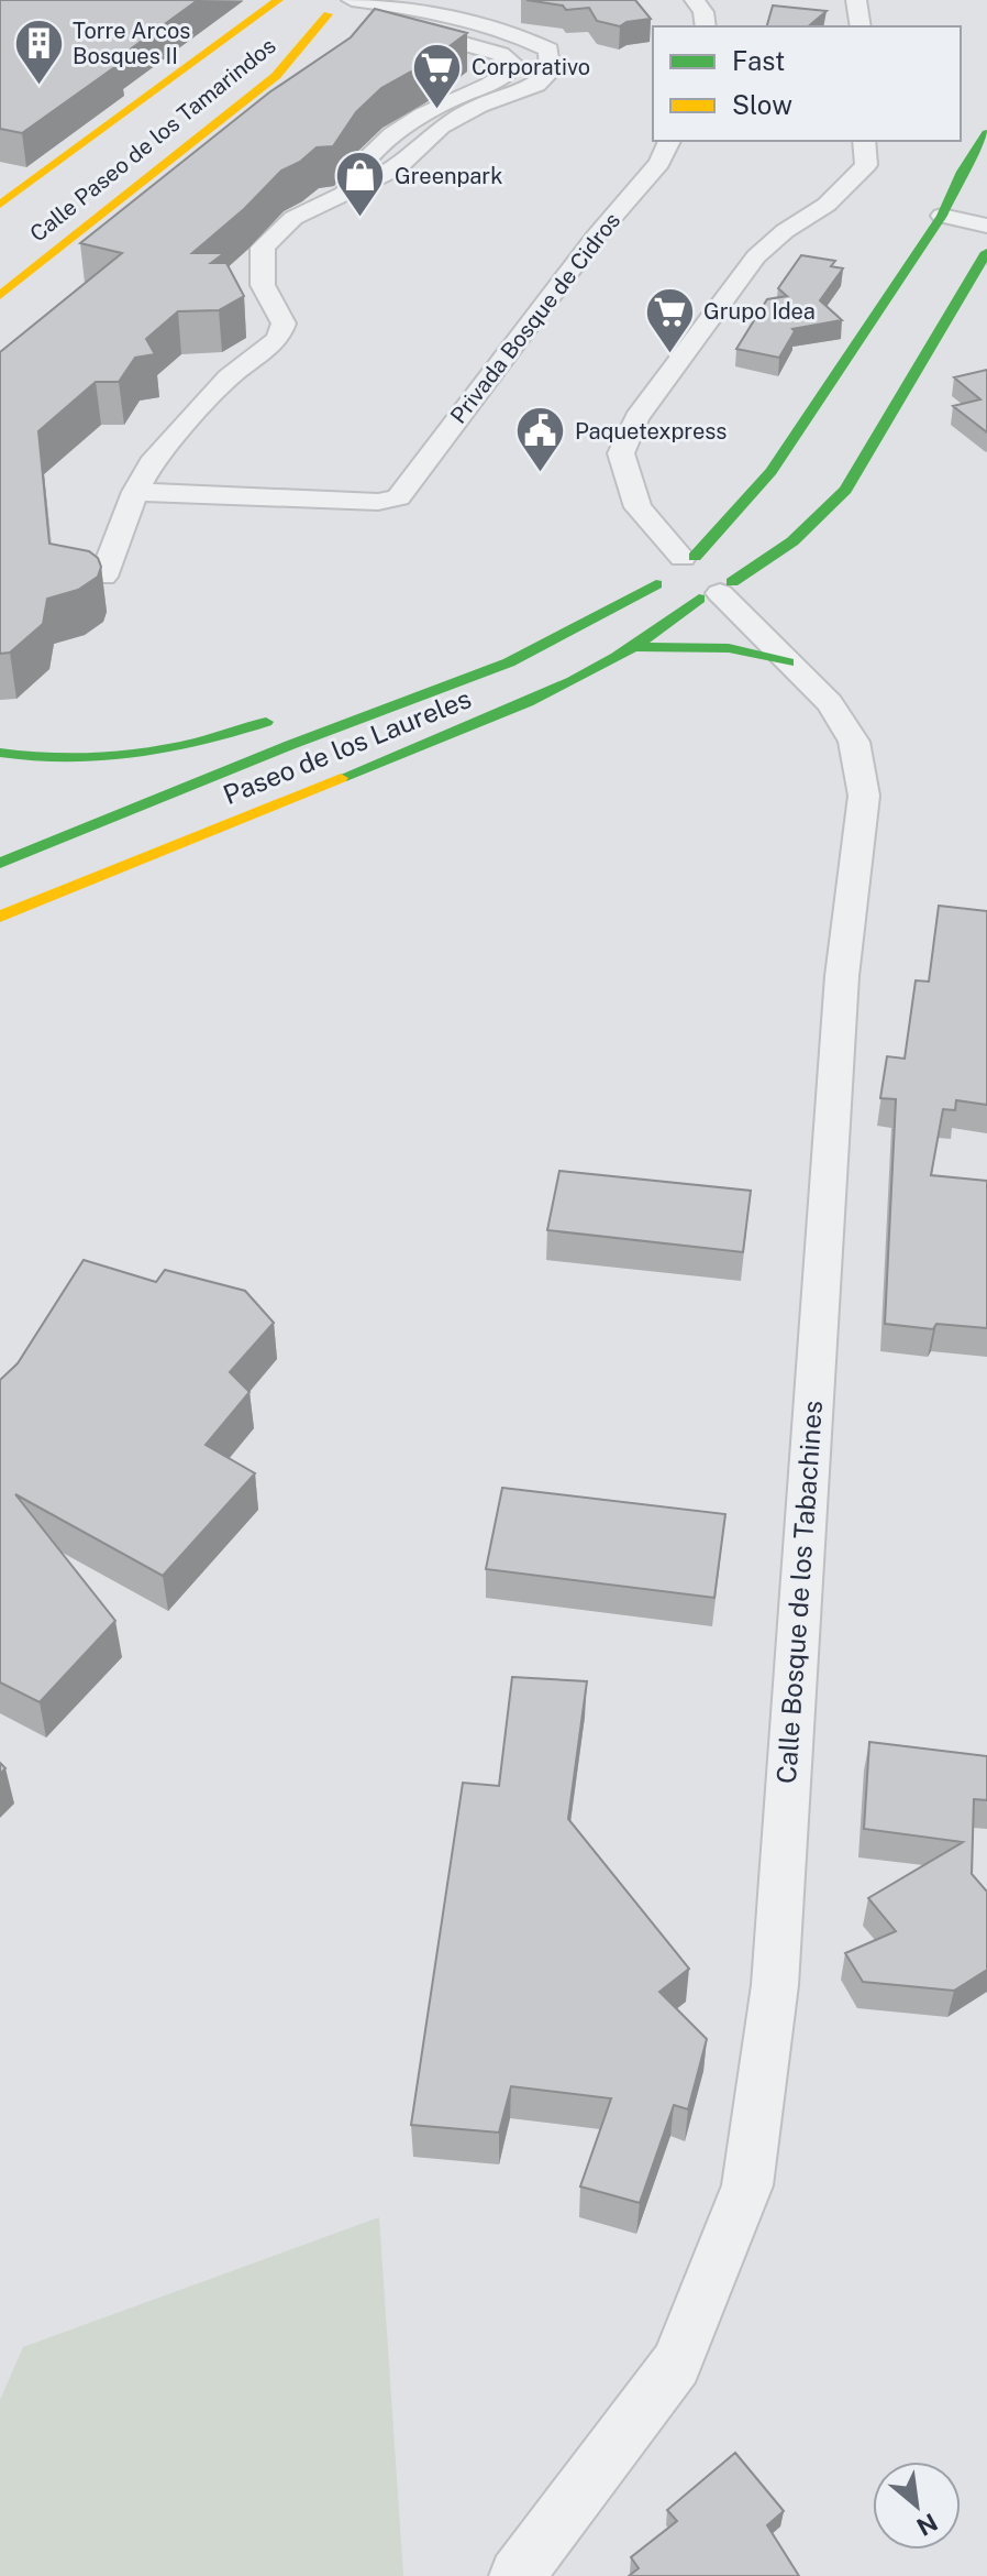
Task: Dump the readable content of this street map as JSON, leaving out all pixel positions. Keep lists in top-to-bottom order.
{
  "streets": {
    "main road": ["Calle Paseo de los Tamarindos", "Paseo de los Laureles"],
    "street": ["Privada Bosque de Cidros", "Calle Bosque de los Tabachines"]
  },
  "crossings": [
    ["Paseo de los Laureles", "Calle Bosque de los Tabachines"]
  ],
  "places": {
    "building": ["Torre Arcos Bosques II"],
    "supermarket": ["Corporativo", "Grupo Idea"],
    "shop": ["Greenpark"],
    "public building": ["Paquetexpress"]
  },
  "legend": ["Fast", "Slow"],
  "north": "bottom right"
}
